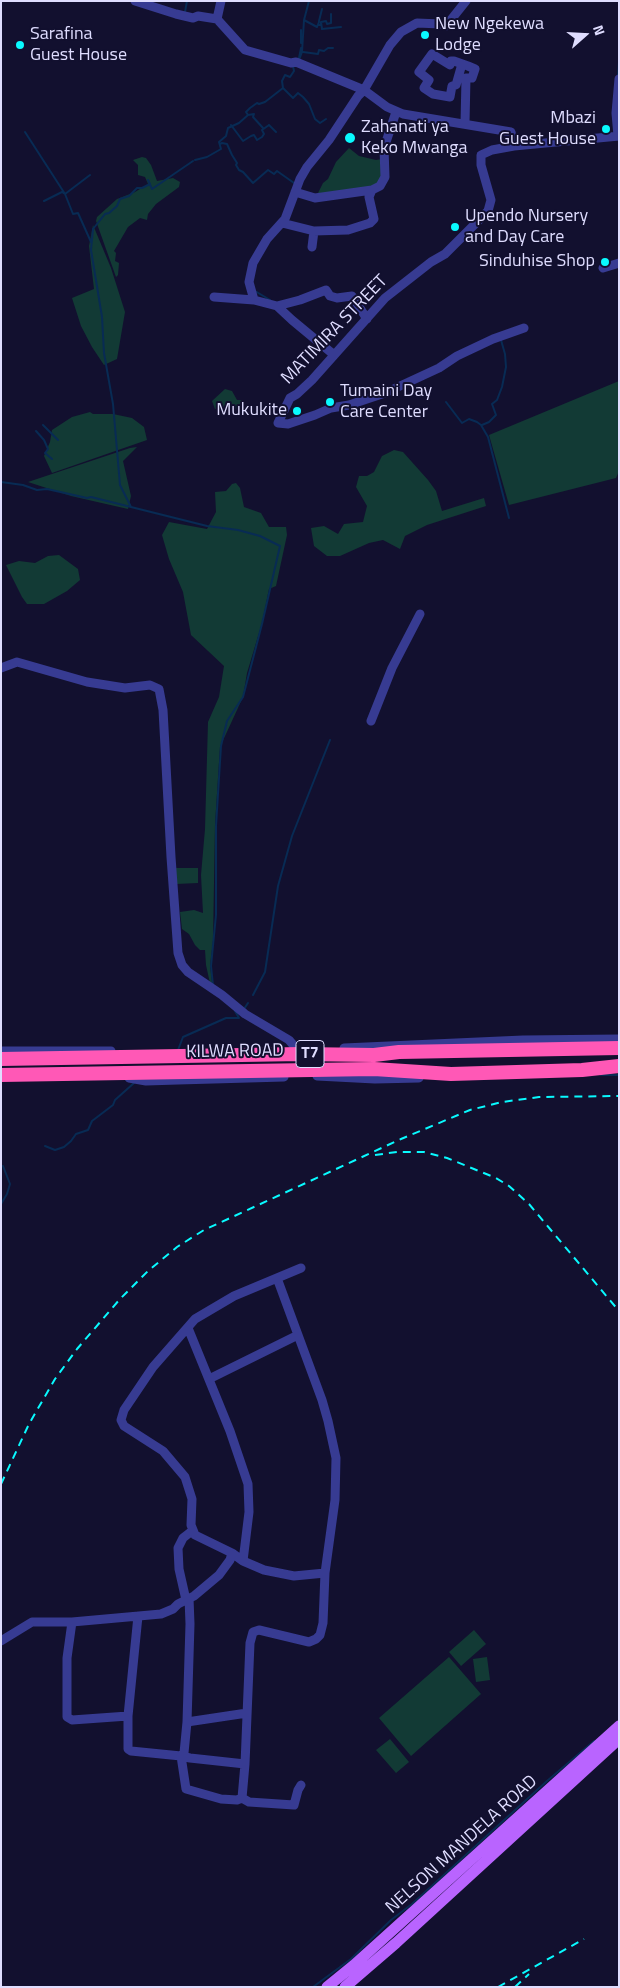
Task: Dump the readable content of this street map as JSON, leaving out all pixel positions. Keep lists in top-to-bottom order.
{
  "streets": {
    "highway": ["KILWA ROAD", "T7"],
    "main road": ["NELSON MANDELA ROAD"],
    "street": ["MATIMIRA STREET"]
  },
  "places": [
    "New Ngekewa Lodge",
    "Sarafina Guest House",
    "Mbazi Guest House",
    "Zahanati ya Keko Mwanga",
    "Upendo Nursery and Day Care",
    "Sinduhise Shop",
    "Tumaini Day Care Center",
    "Mukukite"
  ],
  "north": "right"
}
